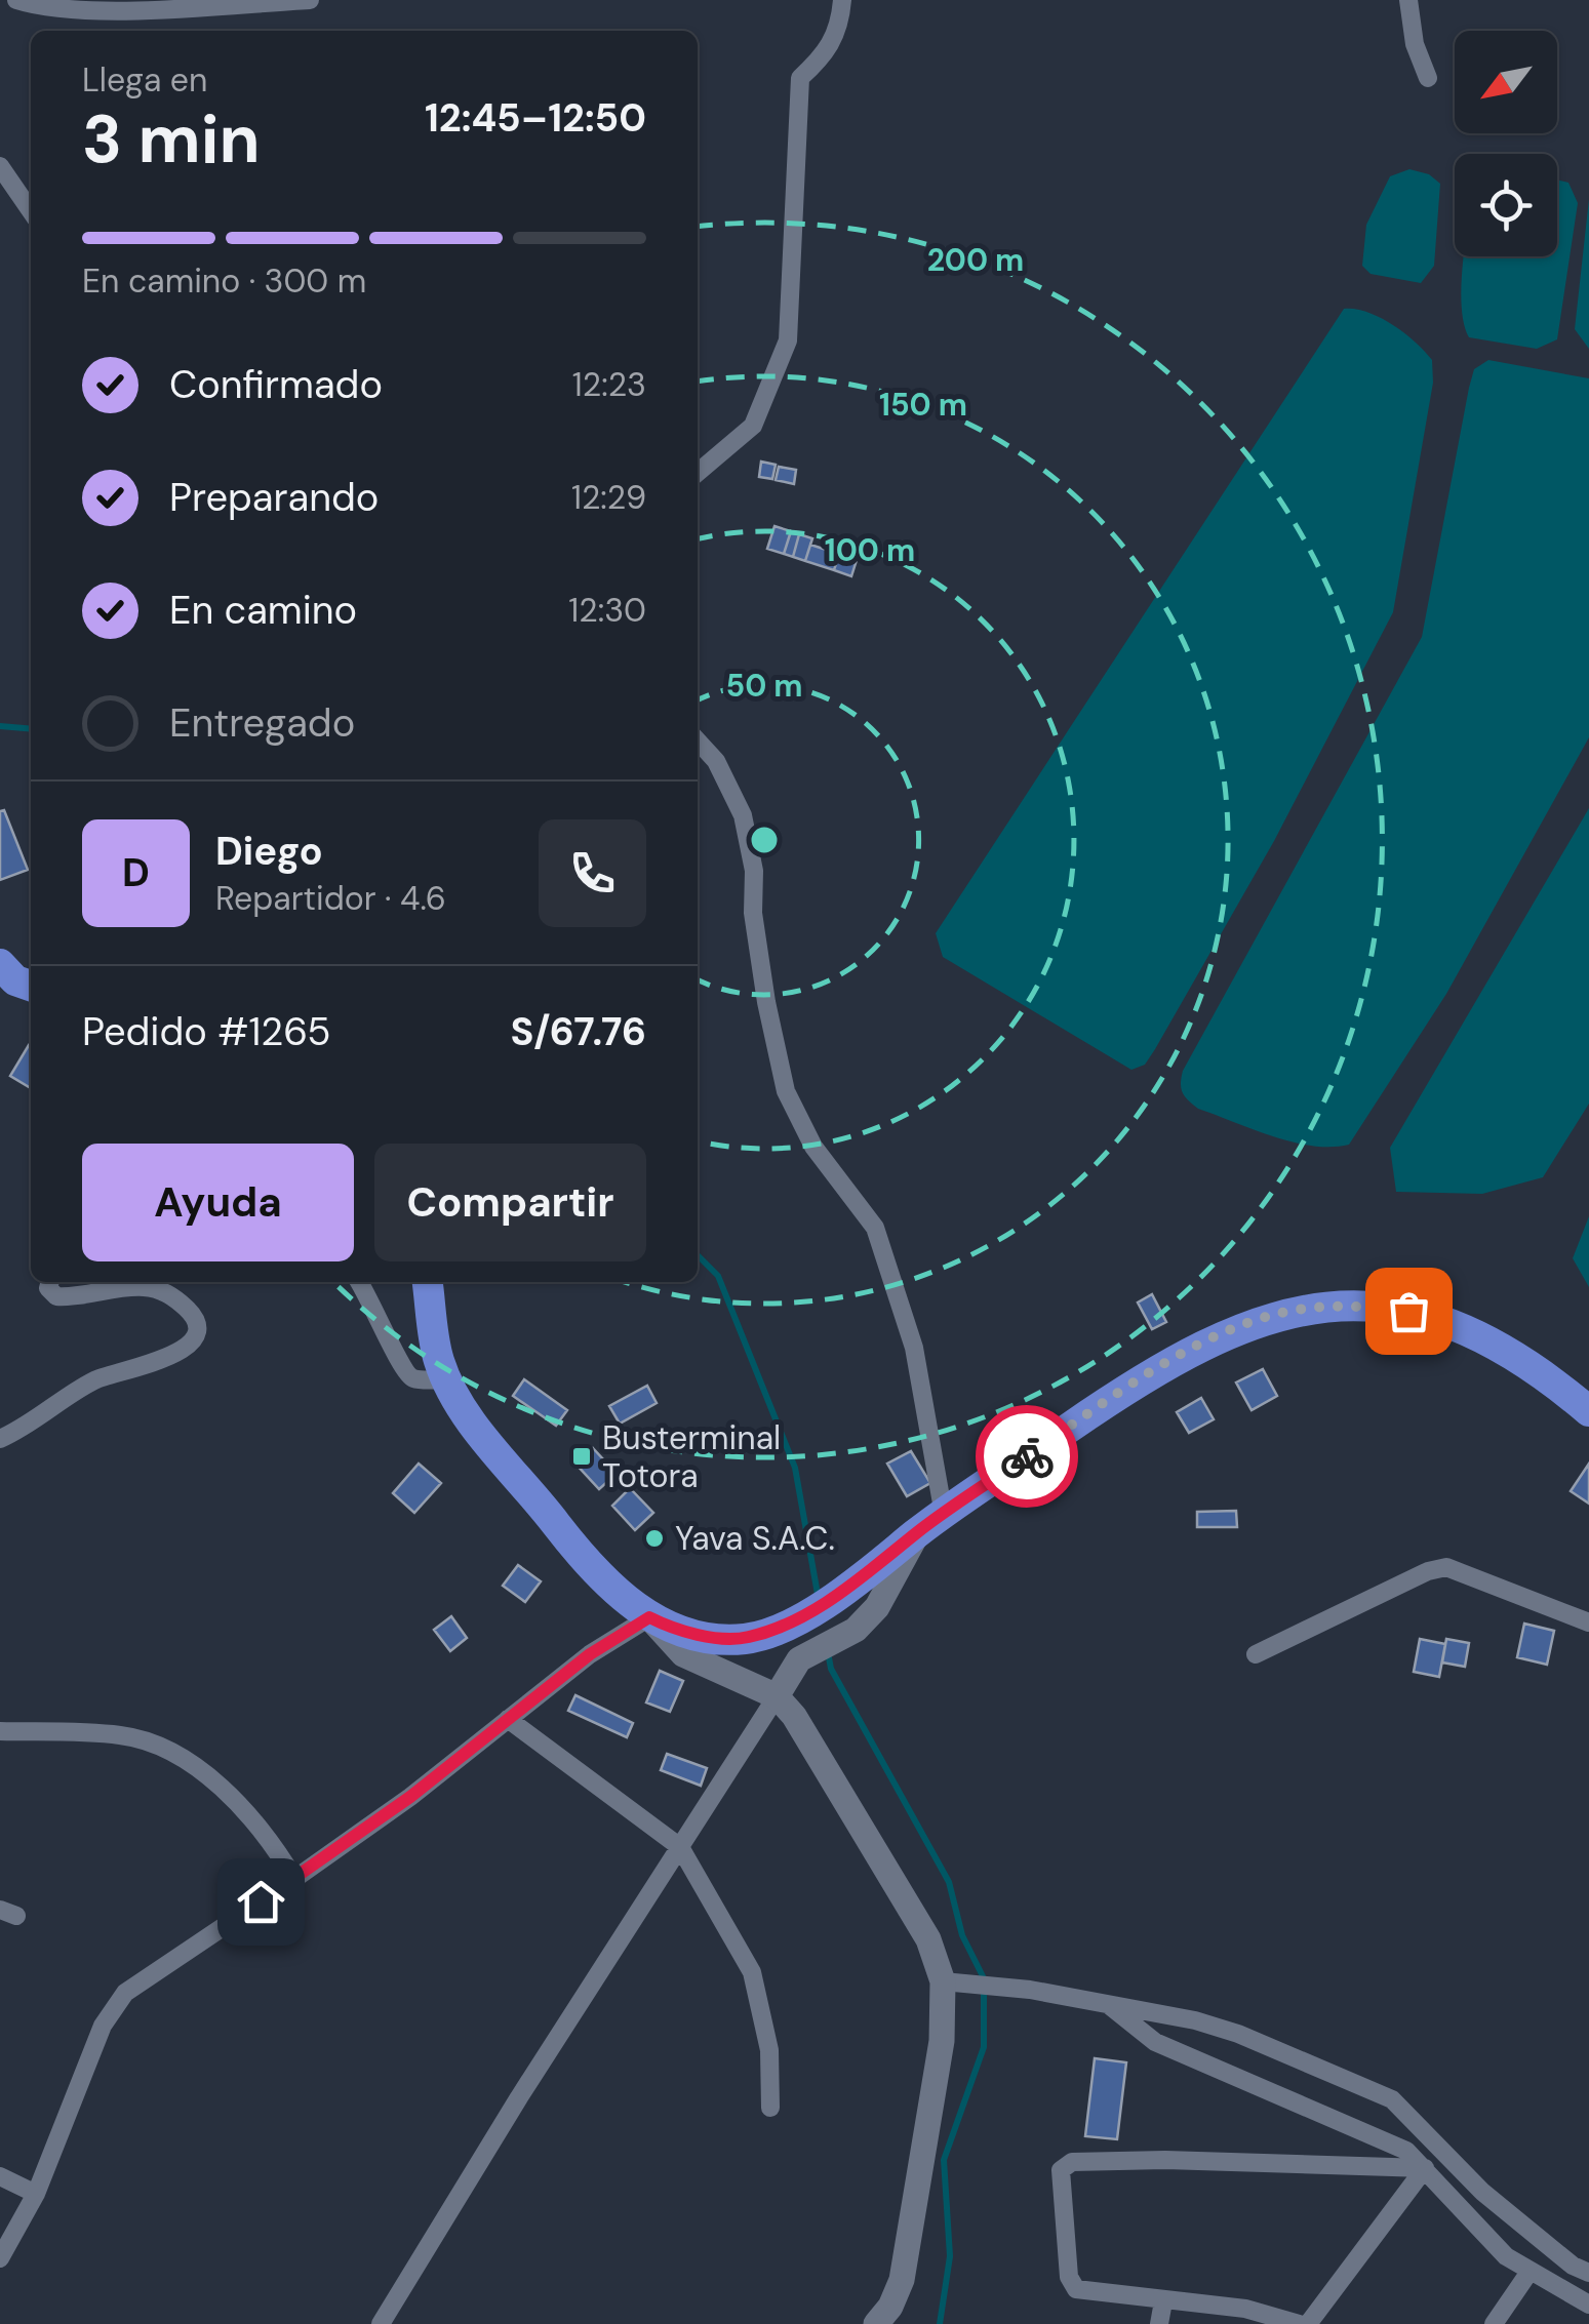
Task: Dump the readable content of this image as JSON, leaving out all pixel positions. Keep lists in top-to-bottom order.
{
  "places": {
    "transit": ["Busterminal Totora"],
    "other": ["Yava S.A.C."]
  },
  "north": "bottom left",
  "page": {
    "heading": ["3 min", "Llega en", "12:45–12:50"],
    "panel": [
      "Diego",
      "Repartidor · 4.6",
      "Pedido #1265",
      "S/67.76"
    ],
    "bar": "En camino · 300 m",
    "list": [
      ["Confirmado", "12:23"],
      ["Preparando", "12:29"],
      ["En camino", "12:30"],
      "Entregado"
    ],
    "round": "D",
    "buttons": ["Ayuda", "Compartir"]
  },
  "rings": [
    "200 m",
    "150 m",
    "100 m",
    "50 m"
  ]
}
